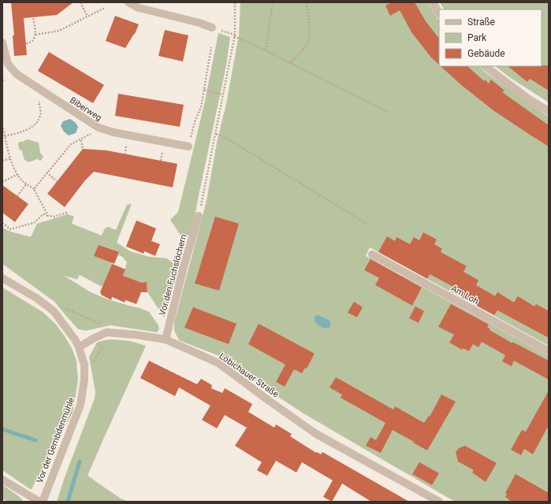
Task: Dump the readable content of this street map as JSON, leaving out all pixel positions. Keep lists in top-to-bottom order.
{
  "streets": {
    "street": [
      "Biberweg",
      "Vor den Fuchslöchern",
      "Am Loh",
      "Löbichauer Straße",
      "Vor der Gembdenmühle"
    ]
  },
  "crossings": [
    ["Vor den Fuchslöchern", "Löbichauer Straße"],
    ["Löbichauer Straße", "Vor der Gembdenmühle"]
  ],
  "legend": ["Straße", "Park", "Gebäude"]
}
